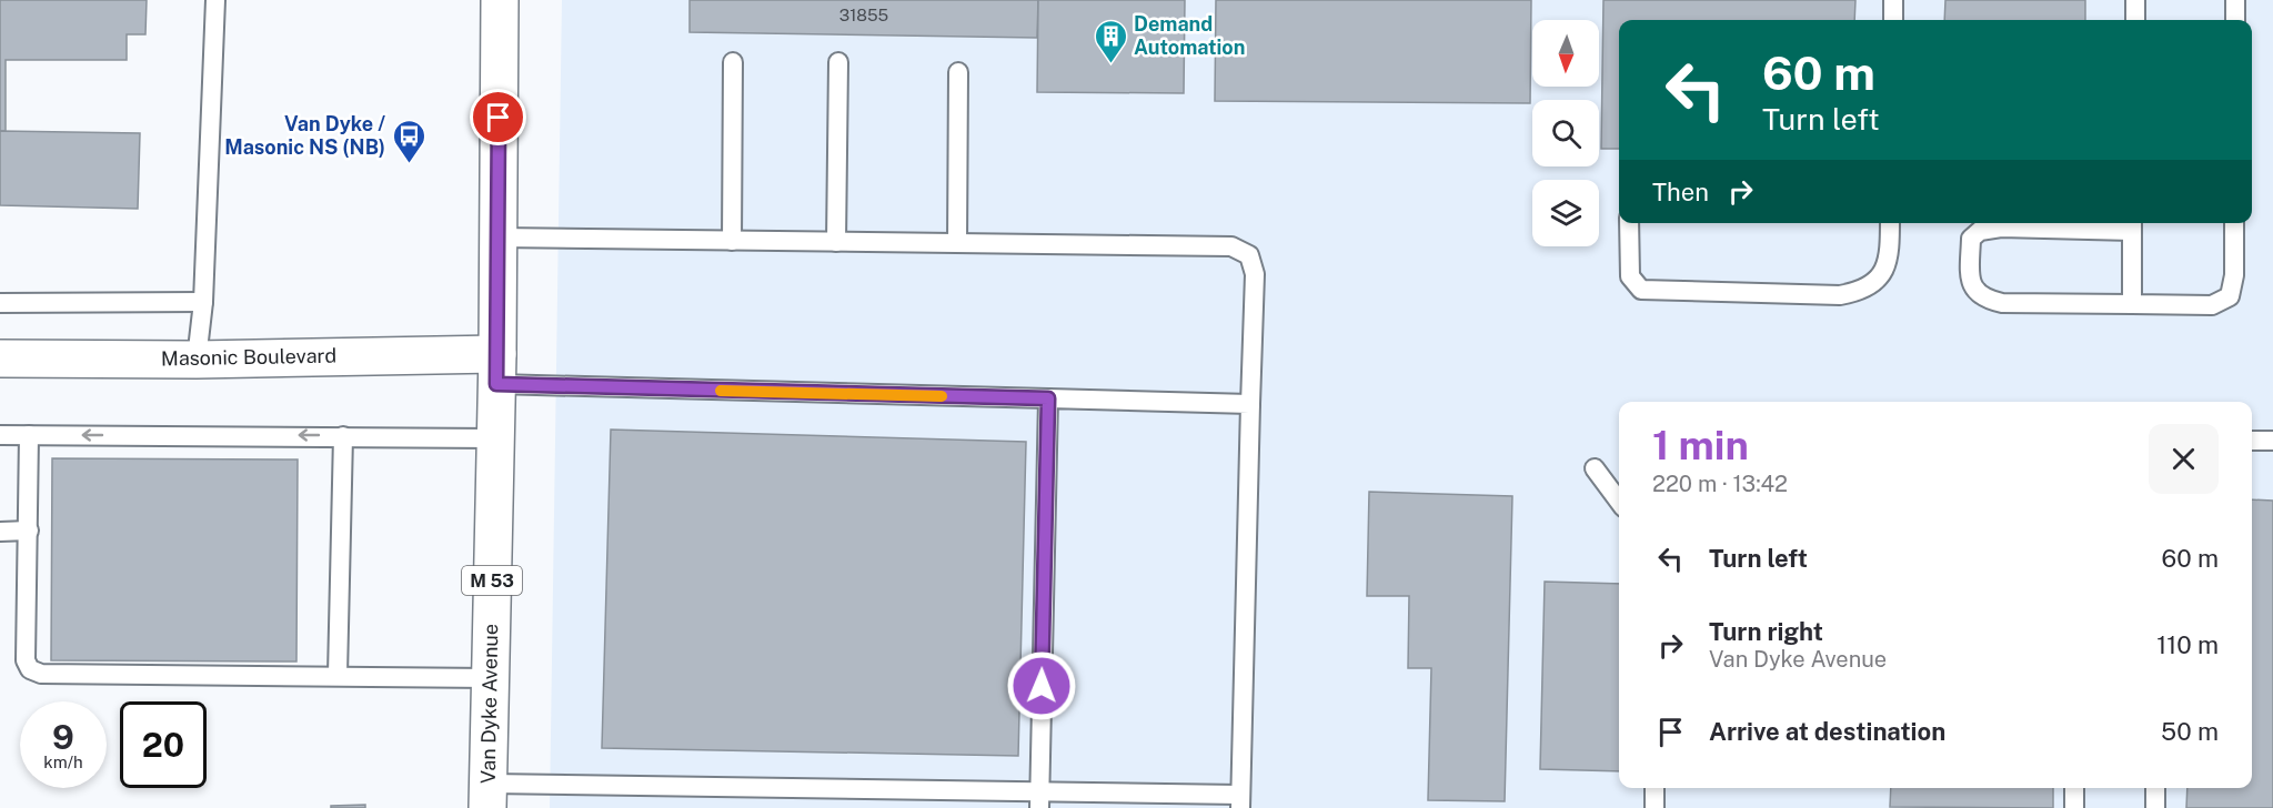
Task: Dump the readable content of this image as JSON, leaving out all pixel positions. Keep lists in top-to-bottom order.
{
  "streets": {
    "main road": ["Masonic Boulevard", "M 53", "Van Dyke Avenue"]
  },
  "crossings": [
    ["Masonic Boulevard", "Van Dyke Avenue"]
  ],
  "places": {
    "building": ["Demand Automation"],
    "bus stop": ["Van Dyke / Masonic NS (NB)"]
  },
  "house_numbers": ["31855"],
  "north": "bottom",
  "page": {
    "turn": ["60 m", "Turn left"],
    "then": "Then",
    "heading": ["1 min", "220 m · 13:42"],
    "list": [
      {
        "name": "Turn left",
        "value": "60 m"
      },
      {
        "name": "Turn right",
        "note": "Van Dyke Avenue",
        "value": "110 m"
      },
      {
        "name": "Arrive at destination",
        "value": "50 m"
      }
    ],
    "speed": "9 km/h",
    "limit": "20"
  }
}
